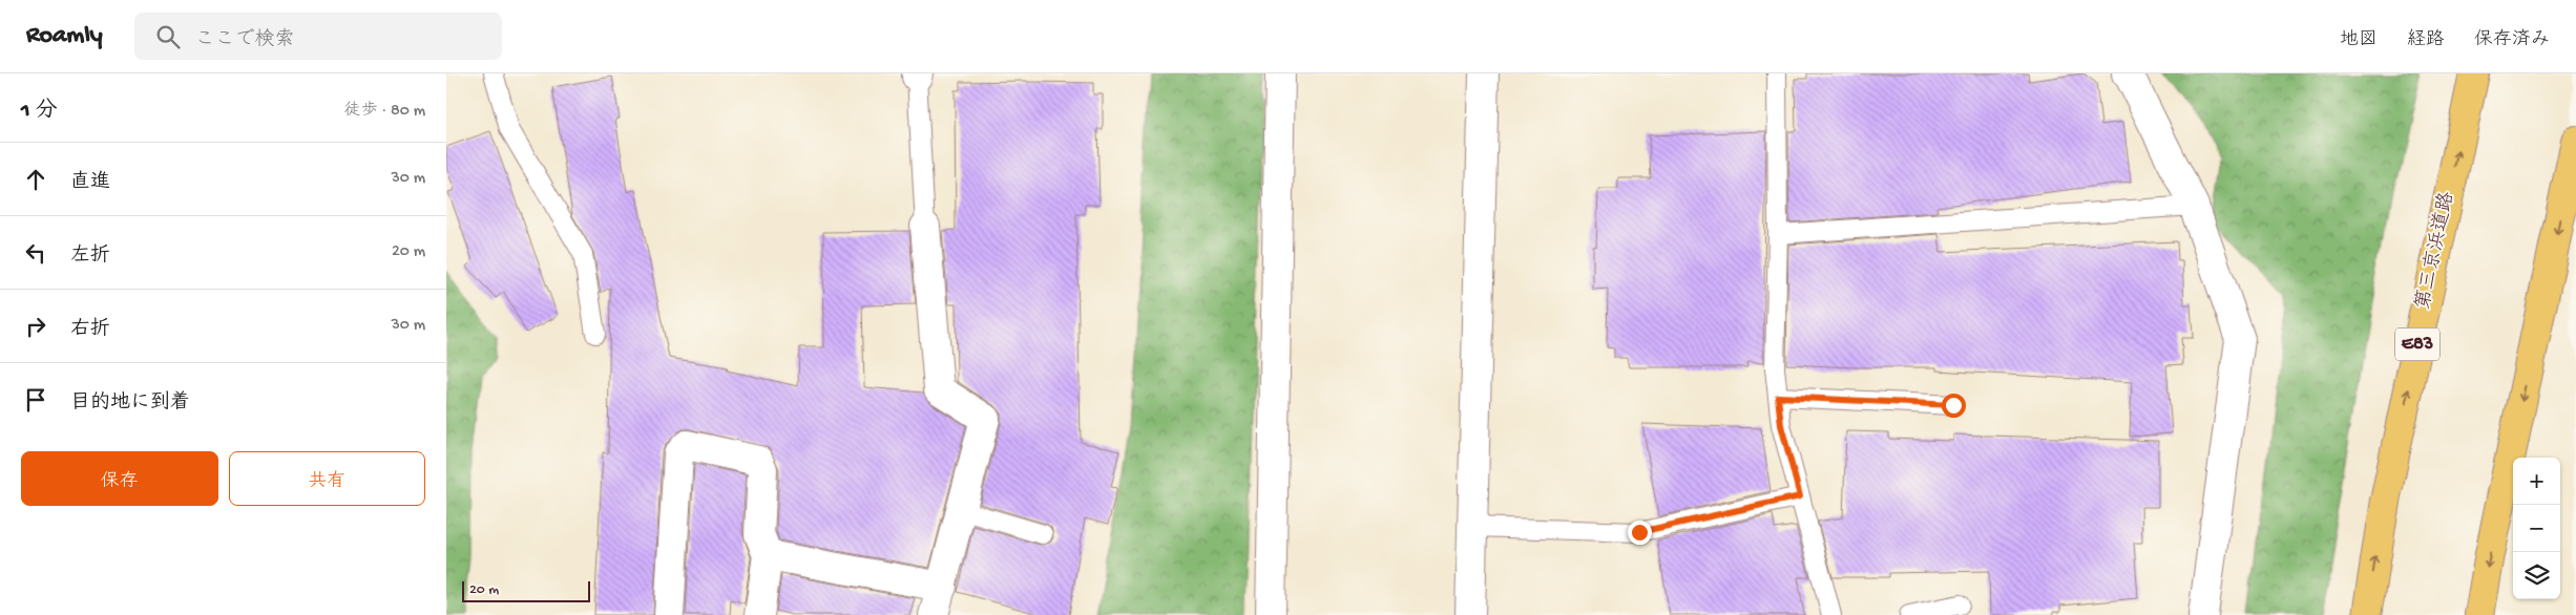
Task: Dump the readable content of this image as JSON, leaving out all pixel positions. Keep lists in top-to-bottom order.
{
  "streets": {
    "highway": ["第三京浜道路", "E83"]
  },
  "scale_bar": "20 m",
  "page": {
    "header": "Roamly",
    "search": "ここで検索",
    "nav": ["地図", "経路", "保存済み"],
    "heading": ["1 分", "徒歩 · 80 m"],
    "list": [
      ["直進", "30 m"],
      ["左折", "20 m"],
      ["右折", "30 m"],
      "目的地に到着"
    ],
    "buttons": ["保存", "共有"],
    "map_buttons": ["+", "−"],
    "scale": "20 m"
  }
}
